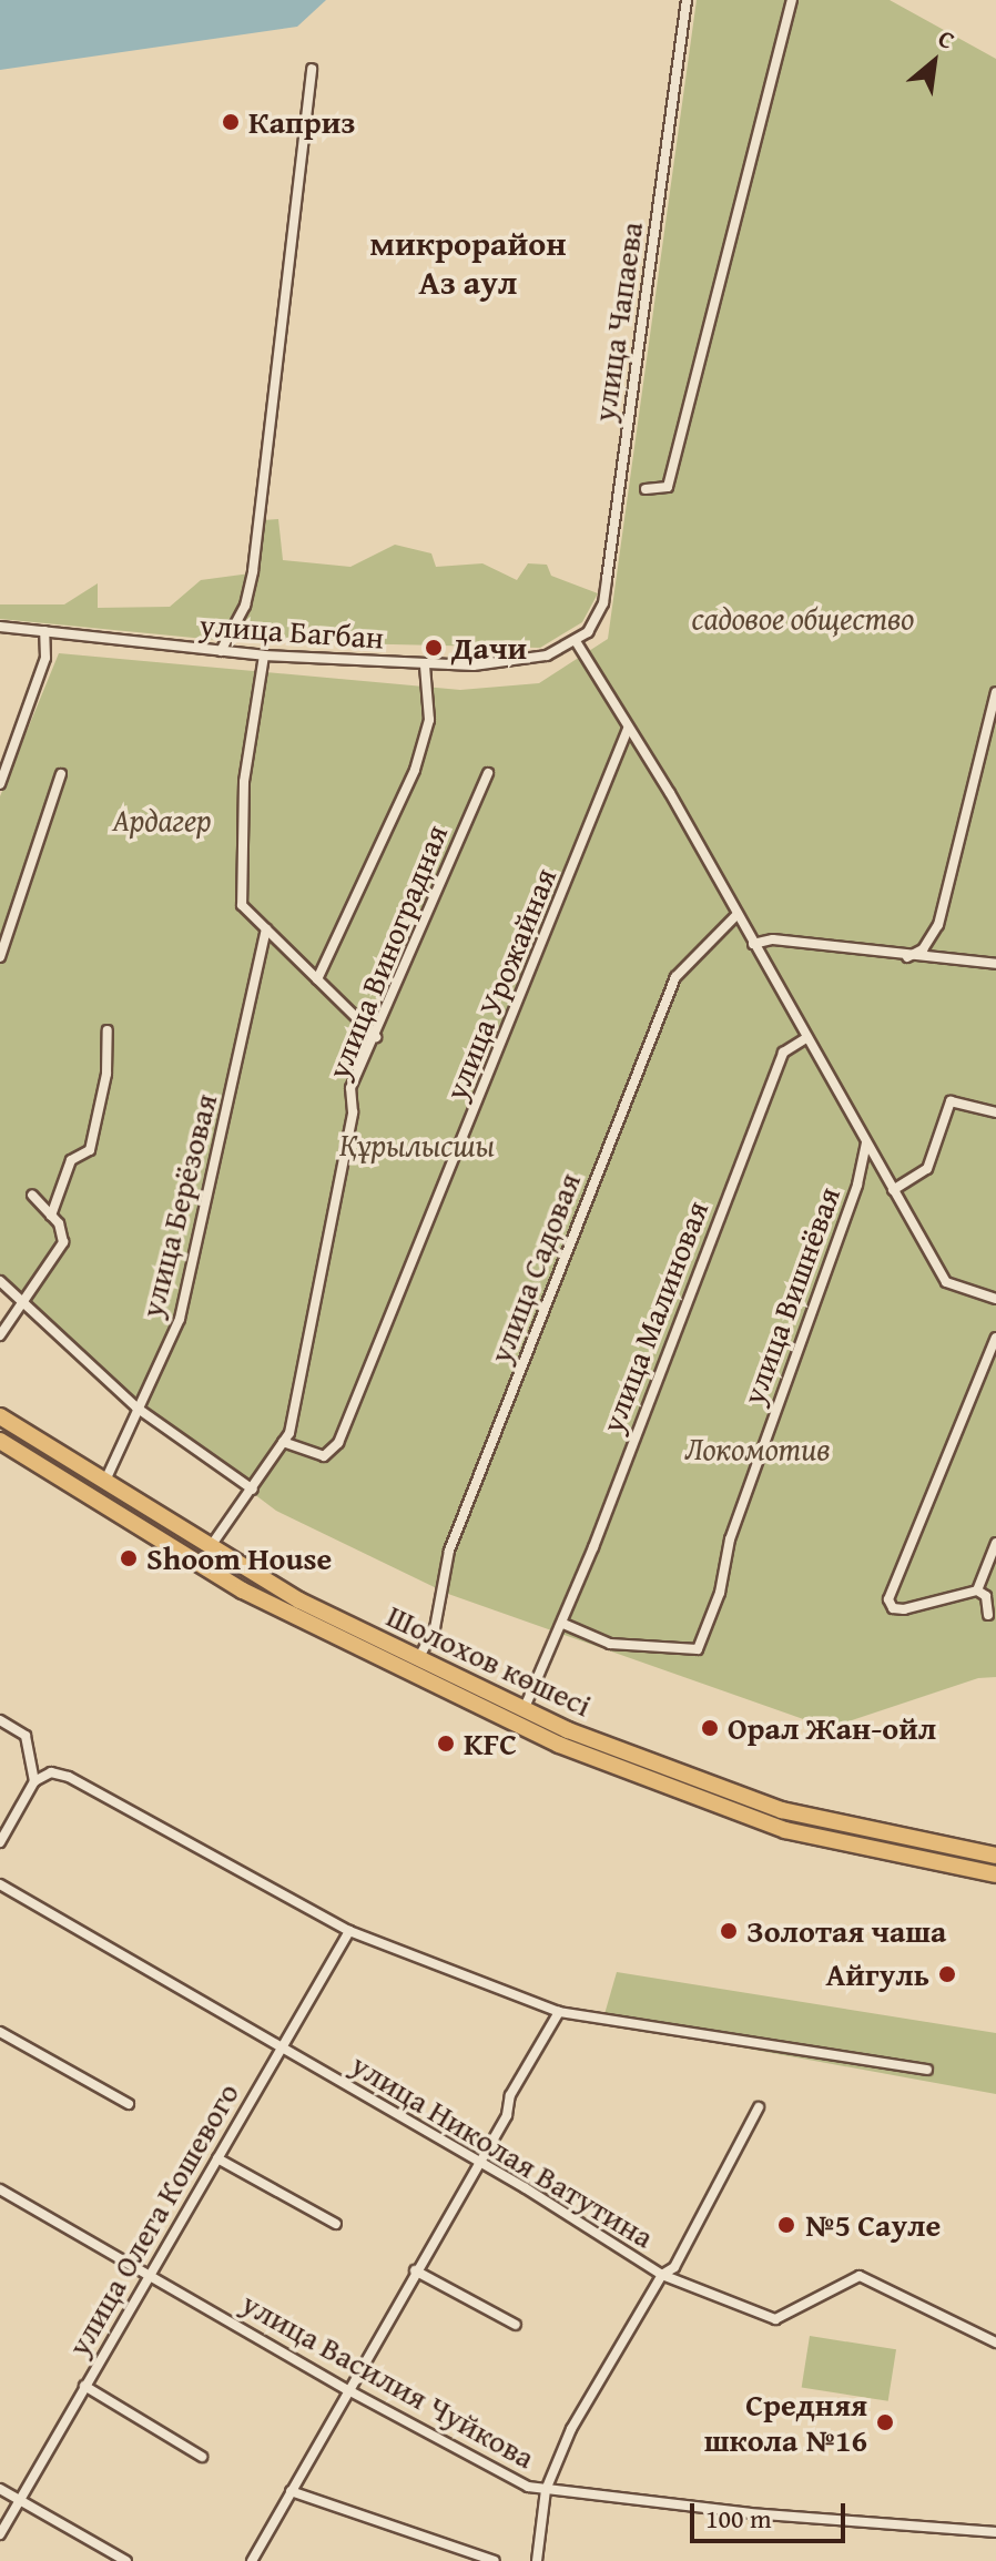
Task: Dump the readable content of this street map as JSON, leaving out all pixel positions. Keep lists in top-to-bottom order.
{
  "streets": {
    "highway": ["Шолохов көшесі"],
    "street": [
      "улица Чапаева",
      "улица Багбан",
      "улица Виноградная",
      "улица Урожайная",
      "улица Берёзовая",
      "улица Садовая",
      "улица Вишнёвая",
      "улица Малиновая",
      "улица Николая Ватутина",
      "улица Олега Кошевого",
      "улица Василия Чуйкова"
    ]
  },
  "crossings": [
    ["улица Чапаева", "улица Багбан"],
    ["улица Виноградная", "улица Урожайная"],
    ["улица Виноградная", "Шолохов көшесі"],
    ["улица Берёзовая", "Шолохов көшесі"],
    ["улица Садовая", "Шолохов көшесі"],
    ["улица Вишнёвая", "улица Малиновая"],
    ["улица Малиновая", "Шолохов көшесі"],
    ["улица Николая Ватутина", "улица Олега Кошевого"],
    ["улица Олега Кошевого", "улица Василия Чуйкова"]
  ],
  "districts": ["микрорайон Аз аул"],
  "parks": [
    "садовое общество",
    "Ардагер",
    "Құрылысшы",
    "Локомотив"
  ],
  "places": [
    "Каприз",
    "Дачи",
    "Shoom House",
    "Орал Жан-ойл",
    "KFC",
    "Золотая чаша",
    "Айгуль",
    "№5 Сауле",
    "Средняя школа №16"
  ],
  "scale_bar": "100 m",
  "north": "top right"
}
